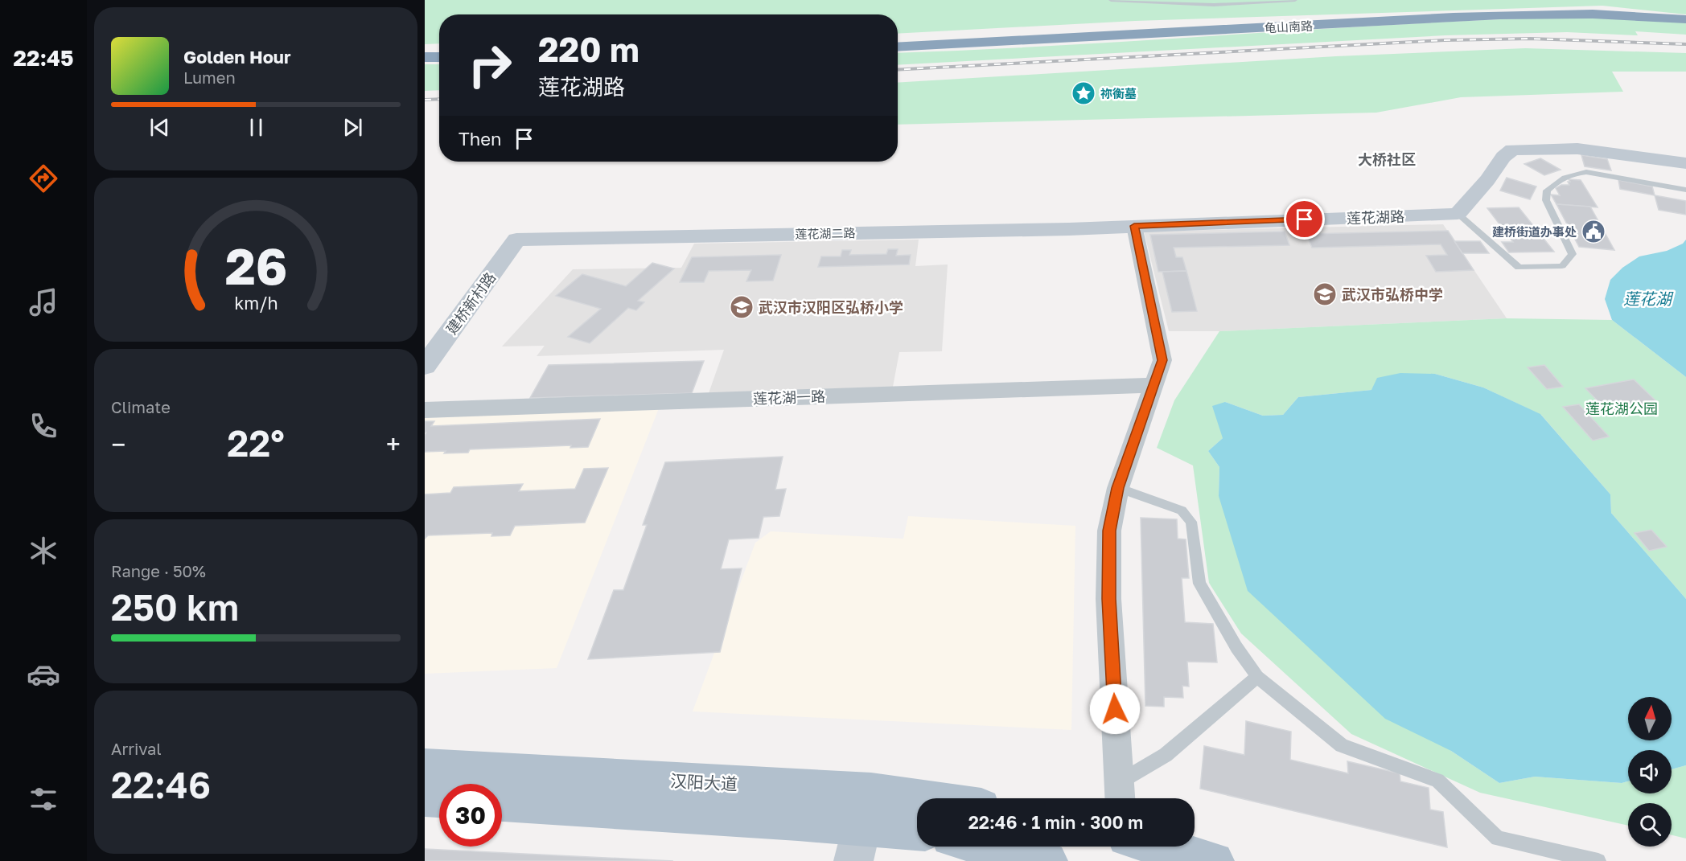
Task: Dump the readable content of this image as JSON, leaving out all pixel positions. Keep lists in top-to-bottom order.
{
  "streets": {
    "highway": ["龟山南路"],
    "main road": ["汉阳大道"],
    "street": [
      "莲花湖路",
      "莲花湖二路",
      "建桥新村路",
      "莲花湖一路"
    ]
  },
  "crossings": [
    ["莲花湖路", "莲花湖二路"],
    ["莲花湖二路", "建桥新村路"]
  ],
  "districts": ["大桥社区"],
  "water": ["莲花湖"],
  "parks": ["莲花湖公园"],
  "places": {
    "place": ["祢衡墓"],
    "public building": ["建桥街道办事处"],
    "school or university": ["武汉市弘桥中学", "武汉市汉阳区弘桥小学"]
  },
  "north": "top",
  "page": {
    "tabs": "22:45",
    "turn": ["220 m", "莲花湖路"],
    "song": ["Golden Hour", "Lumen"],
    "then": "Then",
    "tile": [
      "Climate",
      ["Range · 50%", "250 km"],
      ["Arrival", "22:46"]
    ],
    "heat": ["−", "22°", "+"],
    "limit": "30",
    "trip": "22:46 · 1 min · 300 m",
    "gauge": ["26", "km/h"]
  }
}
